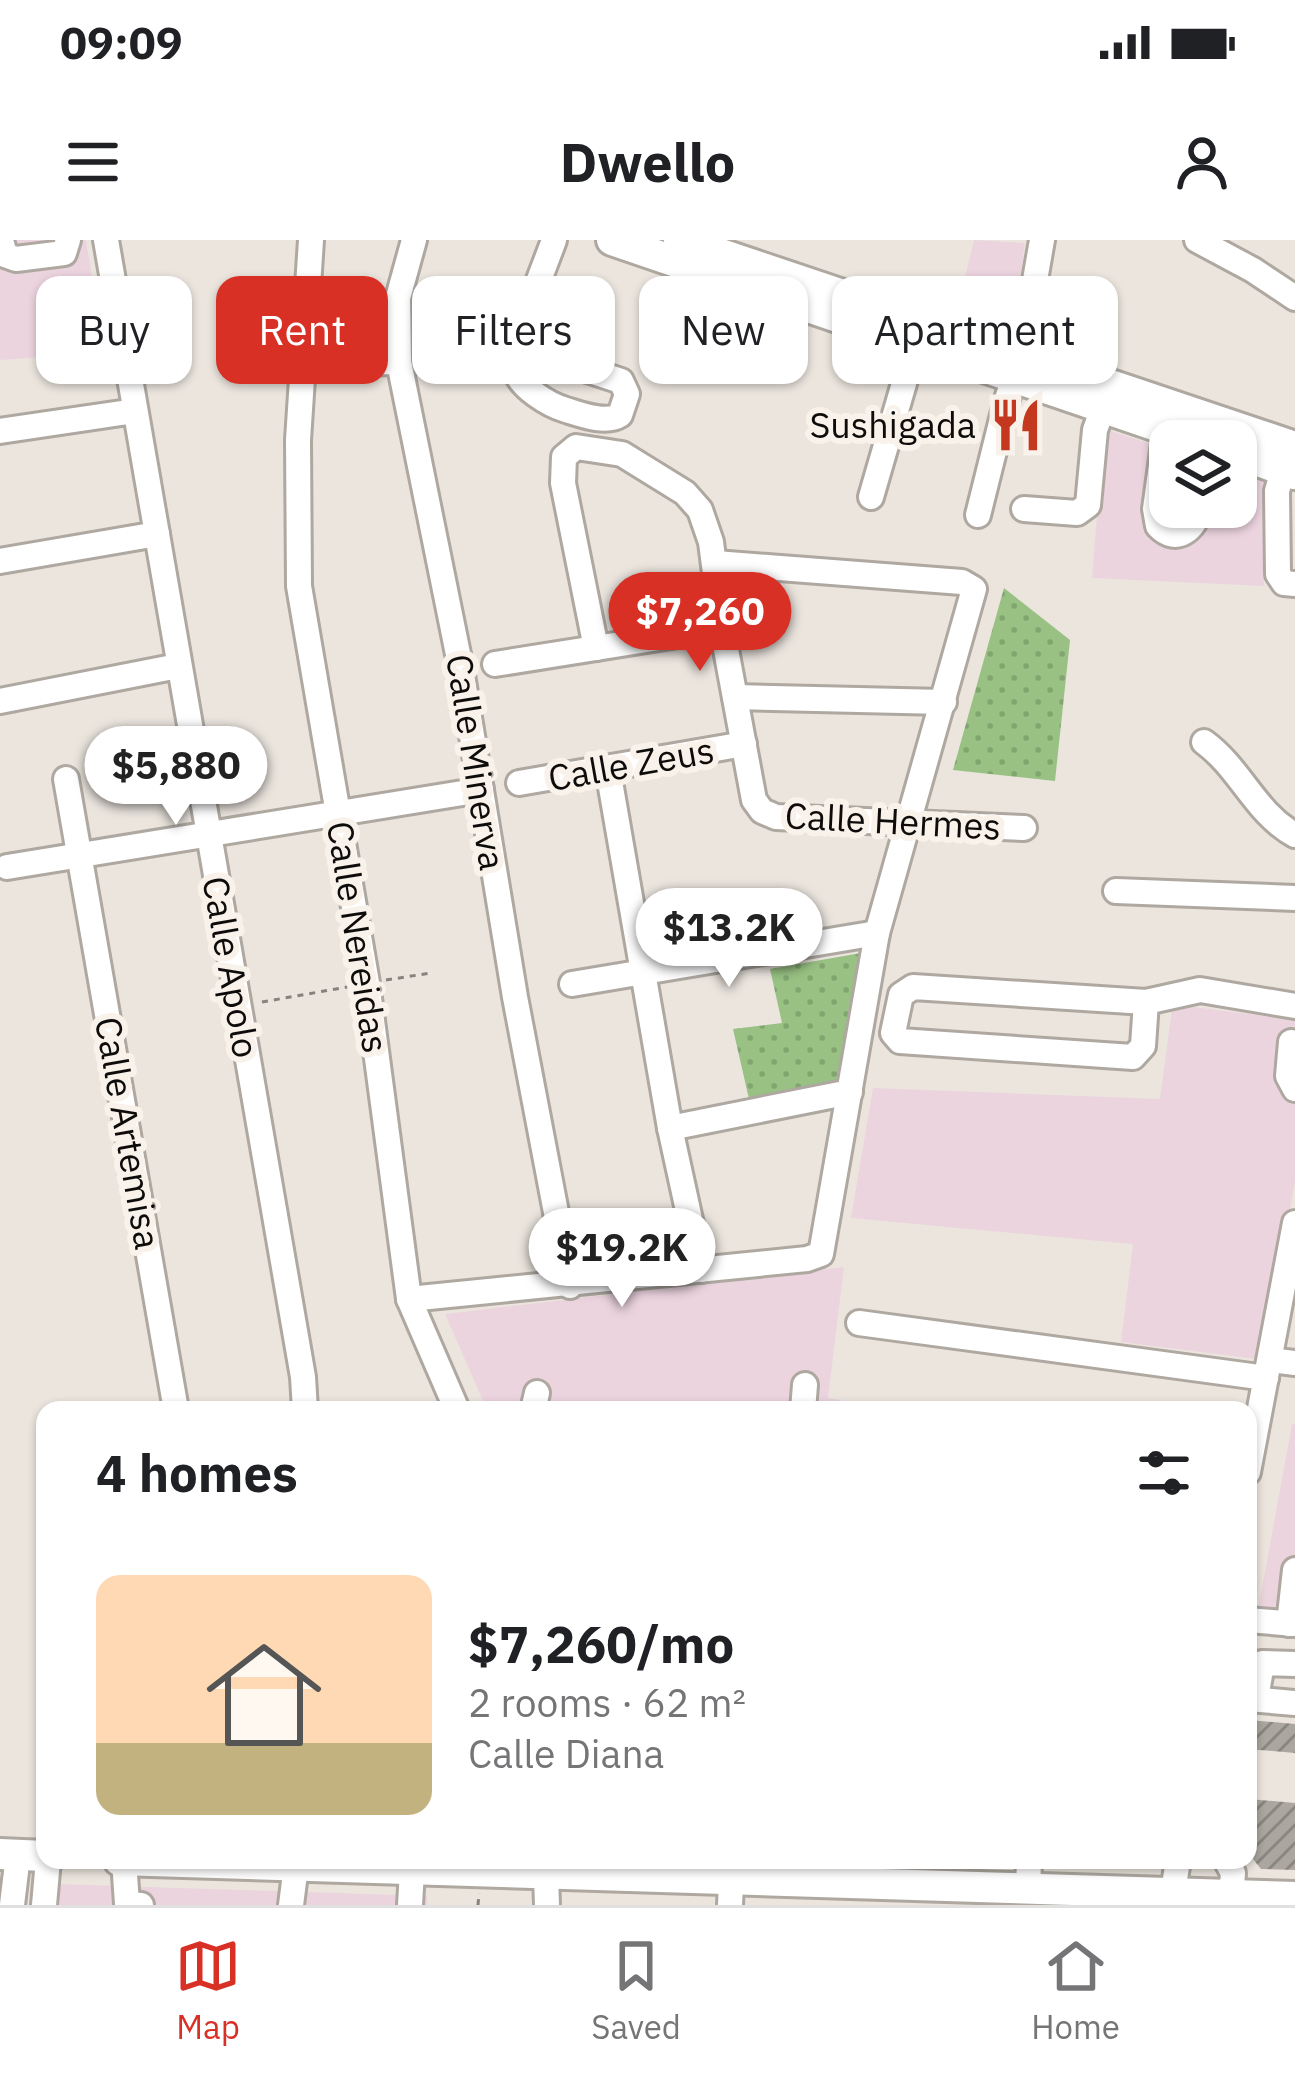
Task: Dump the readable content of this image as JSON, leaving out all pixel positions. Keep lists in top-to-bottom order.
{
  "streets": {
    "street": [
      "Calle Minerva",
      "Calle Zeus",
      "Calle Hermes",
      "Calle Nereidas",
      "Calle Apolo",
      "Calle Artemisa"
    ]
  },
  "crossings": [
    ["Calle Zeus", "Calle Hermes"]
  ],
  "places": {
    "restaurant": ["Sushigada"]
  },
  "page": {
    "status": "09:09",
    "header": "Dwello",
    "chip": [
      "Buy",
      "Rent",
      "Filters",
      "New",
      "Apartment"
    ],
    "price": [
      "$7,260",
      "$5,880",
      "$13.2K",
      "$19.2K"
    ],
    "heading": "4 homes",
    "list": [
      {
        "name": "$7,260/mo",
        "note": "2 rooms · 62 m² · Calle Diana"
      }
    ],
    "tabs": ["Map", "Saved", "Home"]
  }
}
